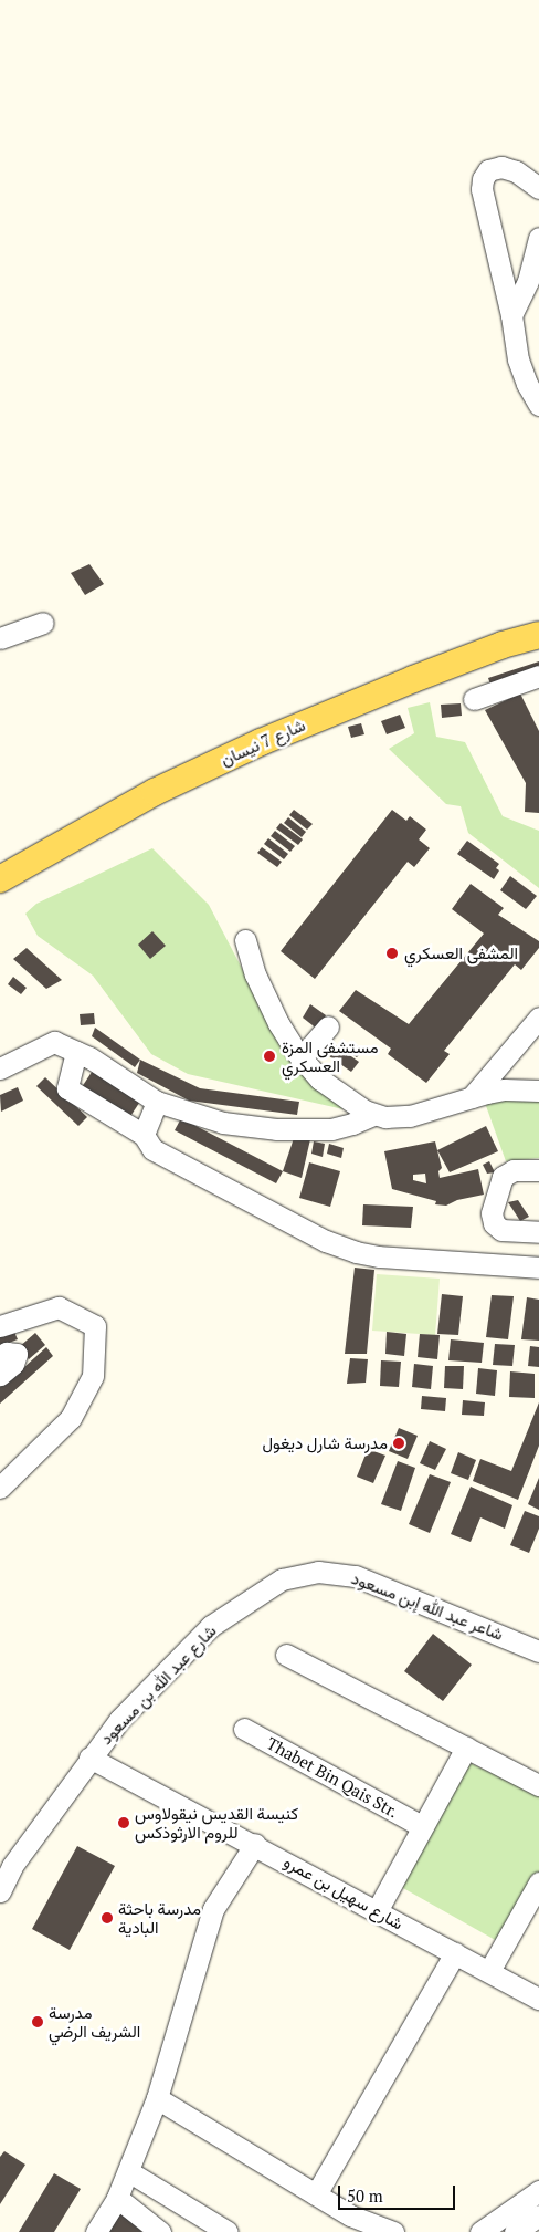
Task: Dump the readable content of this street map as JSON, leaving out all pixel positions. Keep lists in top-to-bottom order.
{
  "streets": {
    "main road": ["شارع 7 نيسان"],
    "street": [
      "شاعر عبد الله إبن مسعود",
      "شارع عبد الله بن مسعود",
      "Thabet Bin Qais Str.",
      "شارع سهيل بن عمرو"
    ]
  },
  "crossings": [
    ["شاعر عبد الله إبن مسعود", "شارع عبد الله بن مسعود"],
    ["شارع عبد الله بن مسعود", "شارع سهيل بن عمرو"]
  ],
  "places": [
    "المشفى العسكري",
    "مستشفى المزة العسكري",
    "مدرسة شارل ديغول",
    "كنيسة القديس نيقولاوس للروم الارثوذكس",
    "مدرسة باحثة البادية",
    "مدرسة الشريف الرضي"
  ],
  "scale_bar": "50 m"
}
